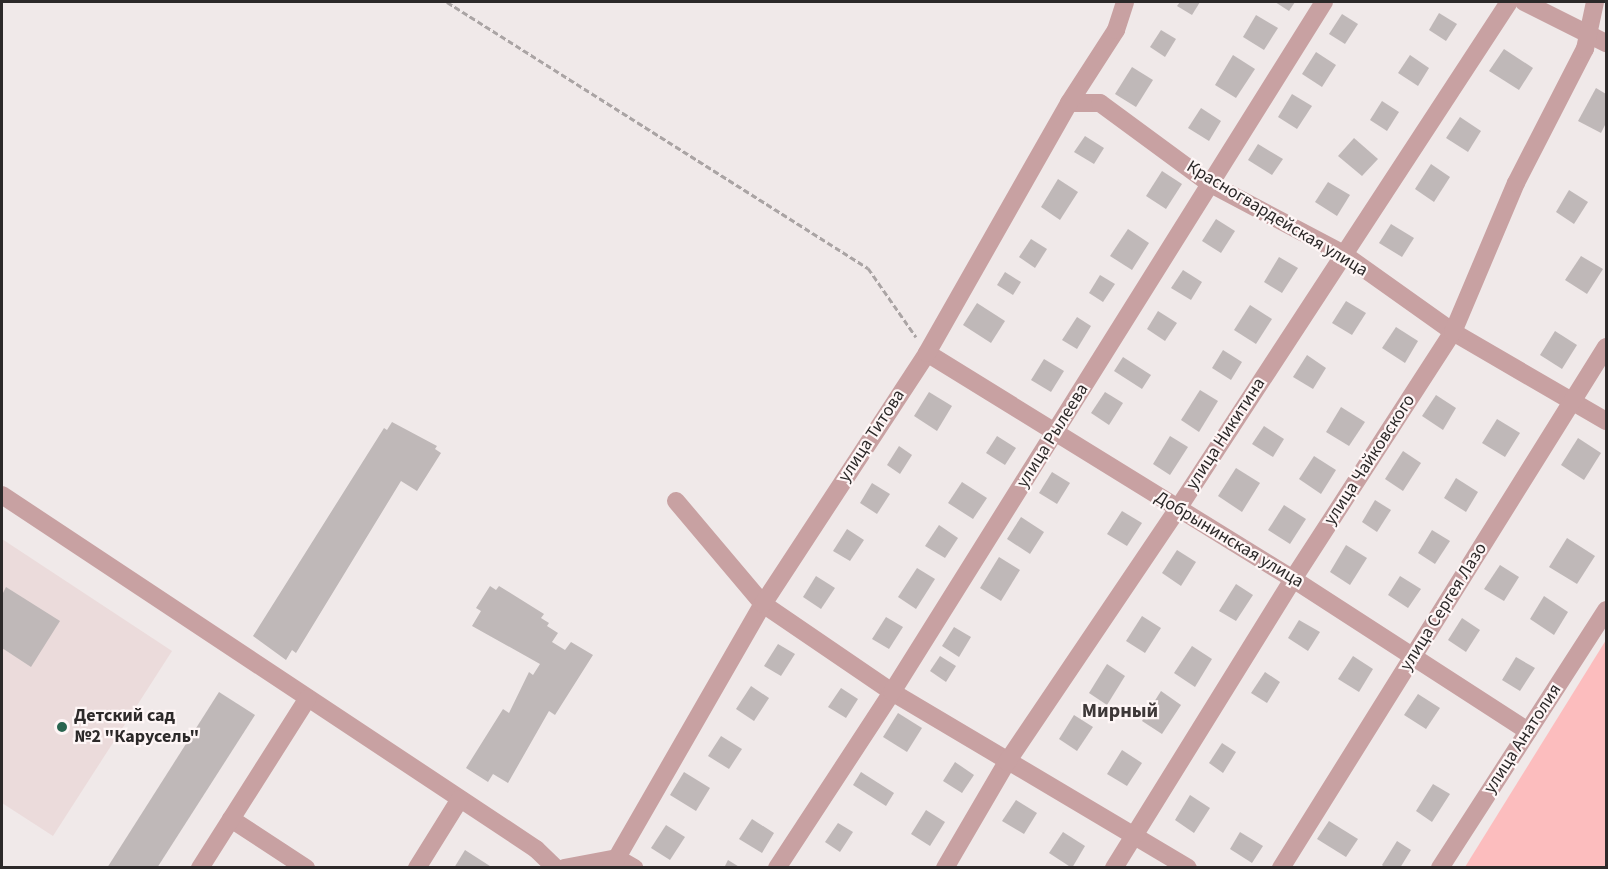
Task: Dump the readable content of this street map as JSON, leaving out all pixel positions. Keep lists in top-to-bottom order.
{
  "streets": {
    "street": [
      "Красногвардейская улица",
      "улица Никитина",
      "улица Титова",
      "улица Рылеева",
      "улица Чайковского",
      "Добрынинская улица",
      "улица Сергея Лазо",
      "улица Анатолия"
    ]
  },
  "crossings": [
    ["Красногвардейская улица", "улица Никитина"],
    ["Красногвардейская улица", "улица Титова"],
    ["Красногвардейская улица", "улица Рылеева"],
    ["Красногвардейская улица", "улица Чайковского"],
    ["Красногвардейская улица", "улица Сергея Лазо"],
    ["улица Никитина", "Добрынинская улица"],
    ["улица Титова", "Добрынинская улица"],
    ["улица Рылеева", "Добрынинская улица"],
    ["улица Чайковского", "Добрынинская улица"],
    ["Добрынинская улица", "улица Сергея Лазо"],
    ["Добрынинская улица", "улица Анатолия"]
  ],
  "districts": ["Мирный"],
  "places": ["Детский сад №2 \"Карусель\""]
}
